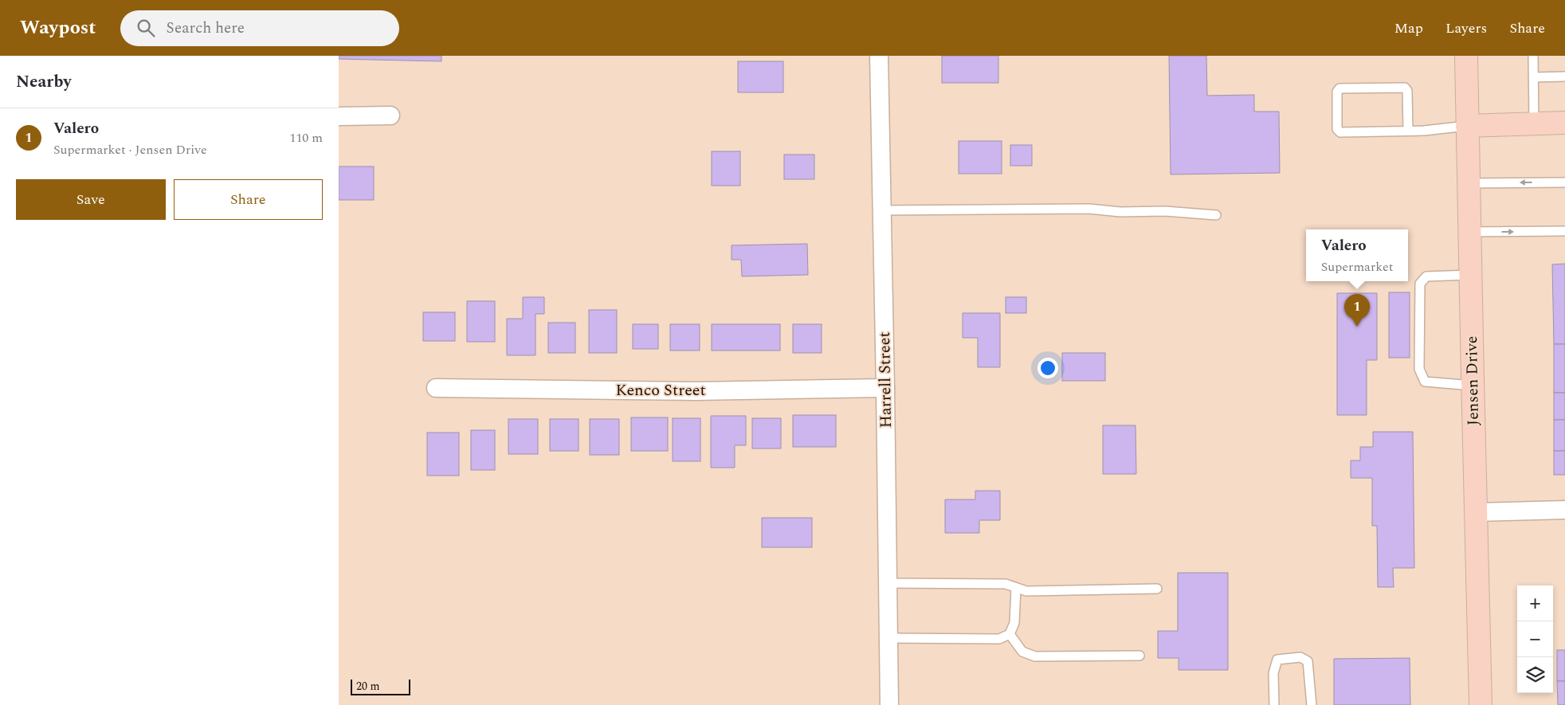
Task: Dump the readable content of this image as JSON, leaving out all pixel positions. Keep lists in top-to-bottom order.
{
  "streets": {
    "main road": ["Jensen Drive"],
    "street": ["Harrell Street", "Kenco Street"]
  },
  "crossings": [
    ["Harrell Street", "Kenco Street"]
  ],
  "scale_bar": "20 m",
  "page": {
    "header": "Waypost",
    "search": "Search here",
    "nav": ["Map", "Layers", "Share"],
    "heading": "Nearby",
    "list": [
      {
        "mark": "1",
        "name": "Valero",
        "note": "Supermarket · Jensen Drive",
        "value": "110 m"
      }
    ],
    "buttons": ["Save", "Share"],
    "popup": ["Valero", "Supermarket"],
    "pins": "1",
    "map_buttons": ["+", "−"],
    "scale": "20 m"
  }
}
